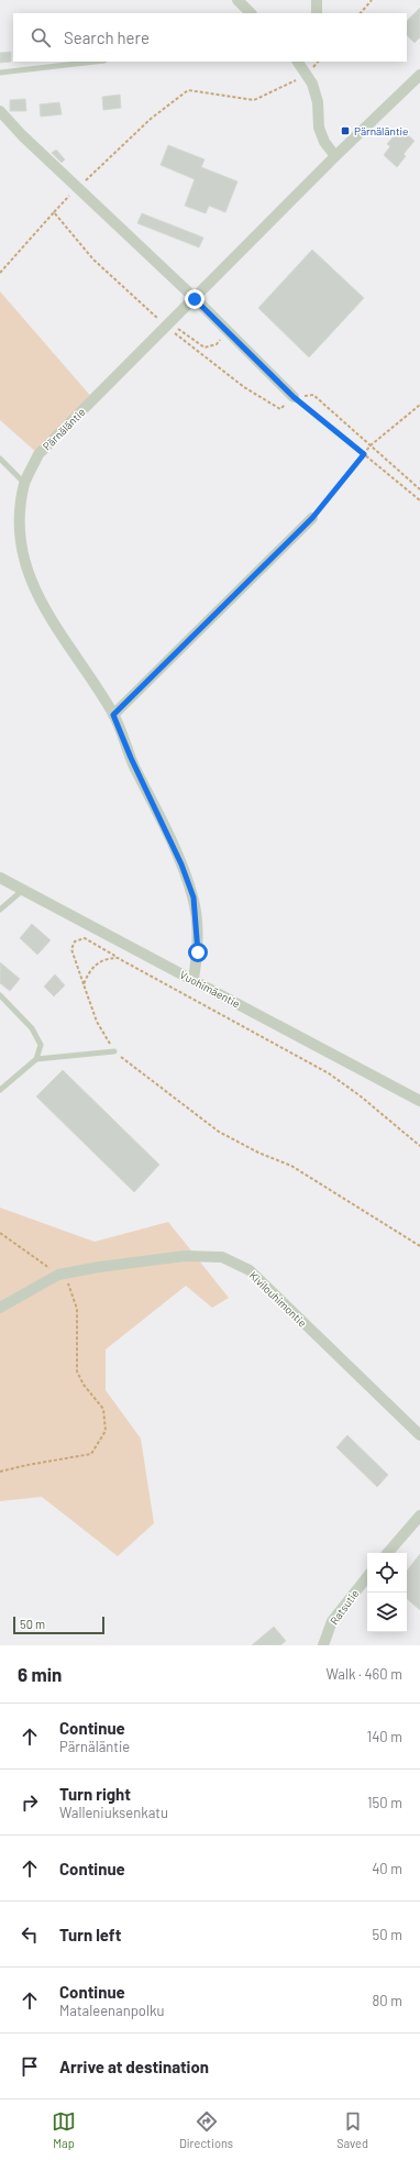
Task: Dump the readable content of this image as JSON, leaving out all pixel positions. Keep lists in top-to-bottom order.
{
  "streets": {
    "street": [
      "Pärnäläntie",
      "Vuohimäentie",
      "Kivilouhimontie",
      "Ratsutie"
    ]
  },
  "crossings": [
    ["Pärnäläntie", "Vuohimäentie"]
  ],
  "places": {
    "transit": ["Pärnäläntie"]
  },
  "scale_bar": "50 m",
  "page": {
    "search": "Search here",
    "scale": "50 m",
    "heading": ["6 min", "Walk · 460 m"],
    "list": [
      ["Continue", "Pärnäläntie", "140 m"],
      ["Turn right", "Walleniuksenkatu", "150 m"],
      ["Continue", "40 m"],
      ["Turn left", "50 m"],
      ["Continue", "Mataleenanpolku", "80 m"],
      "Arrive at destination"
    ],
    "nav": ["Map", "Directions", "Saved"]
  }
}
